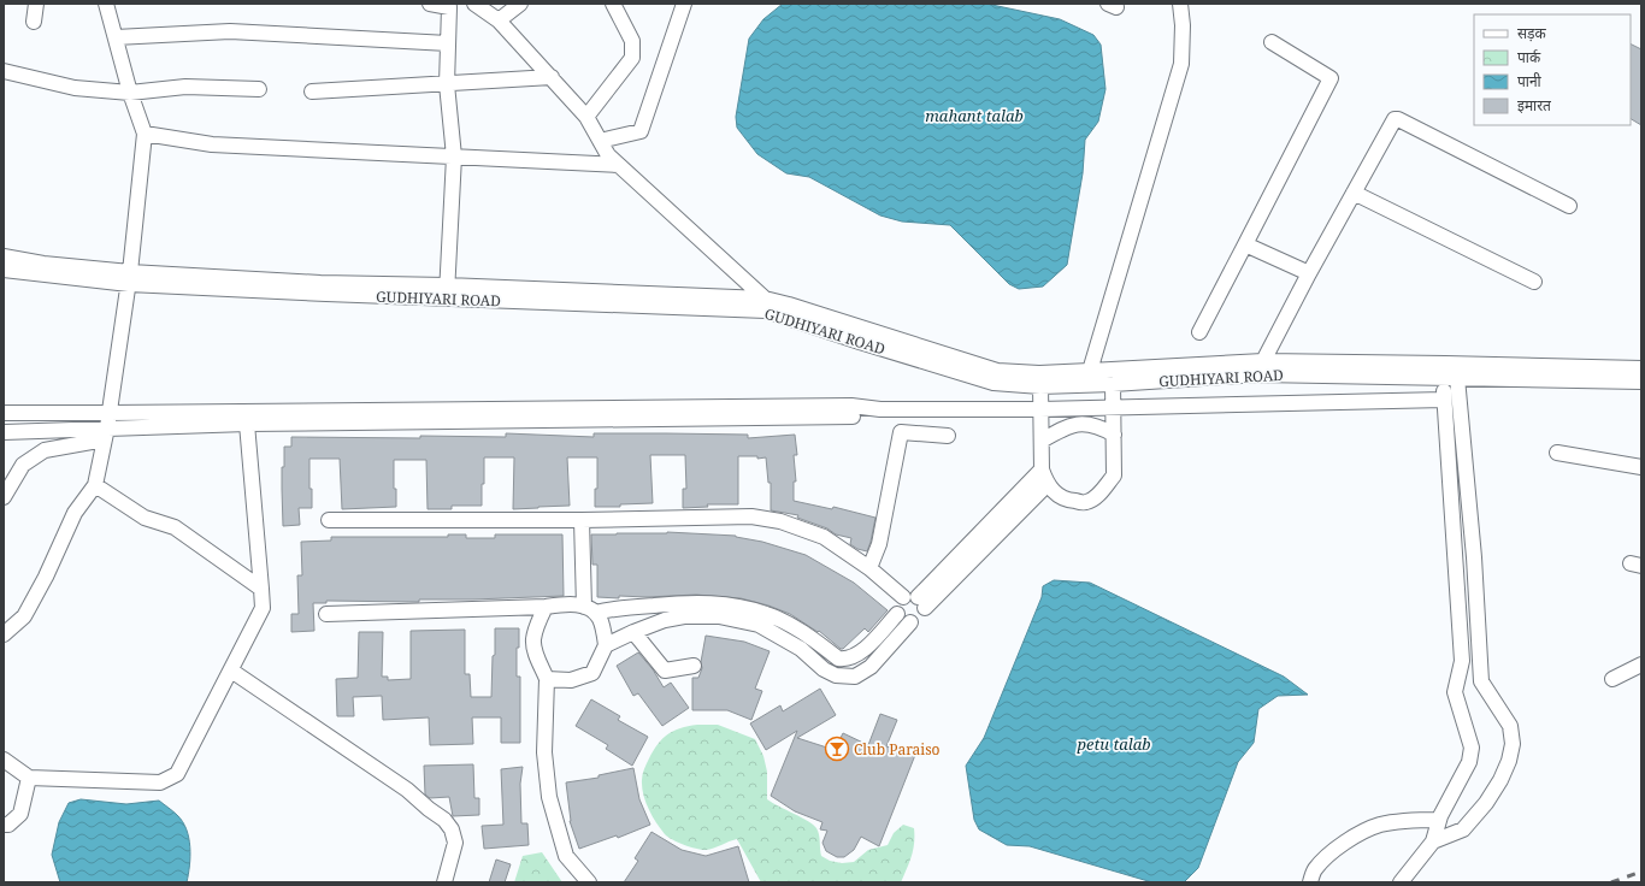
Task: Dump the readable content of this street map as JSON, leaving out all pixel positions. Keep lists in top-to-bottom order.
{
  "streets": {
    "street": ["GUDHIYARI ROAD"]
  },
  "water": ["mahant talab", "petu talab"],
  "places": {
    "bar": ["Club Paraiso"]
  },
  "legend": [
    "सड़क",
    "पार्क",
    "पानी",
    "इमारत"
  ]
}
